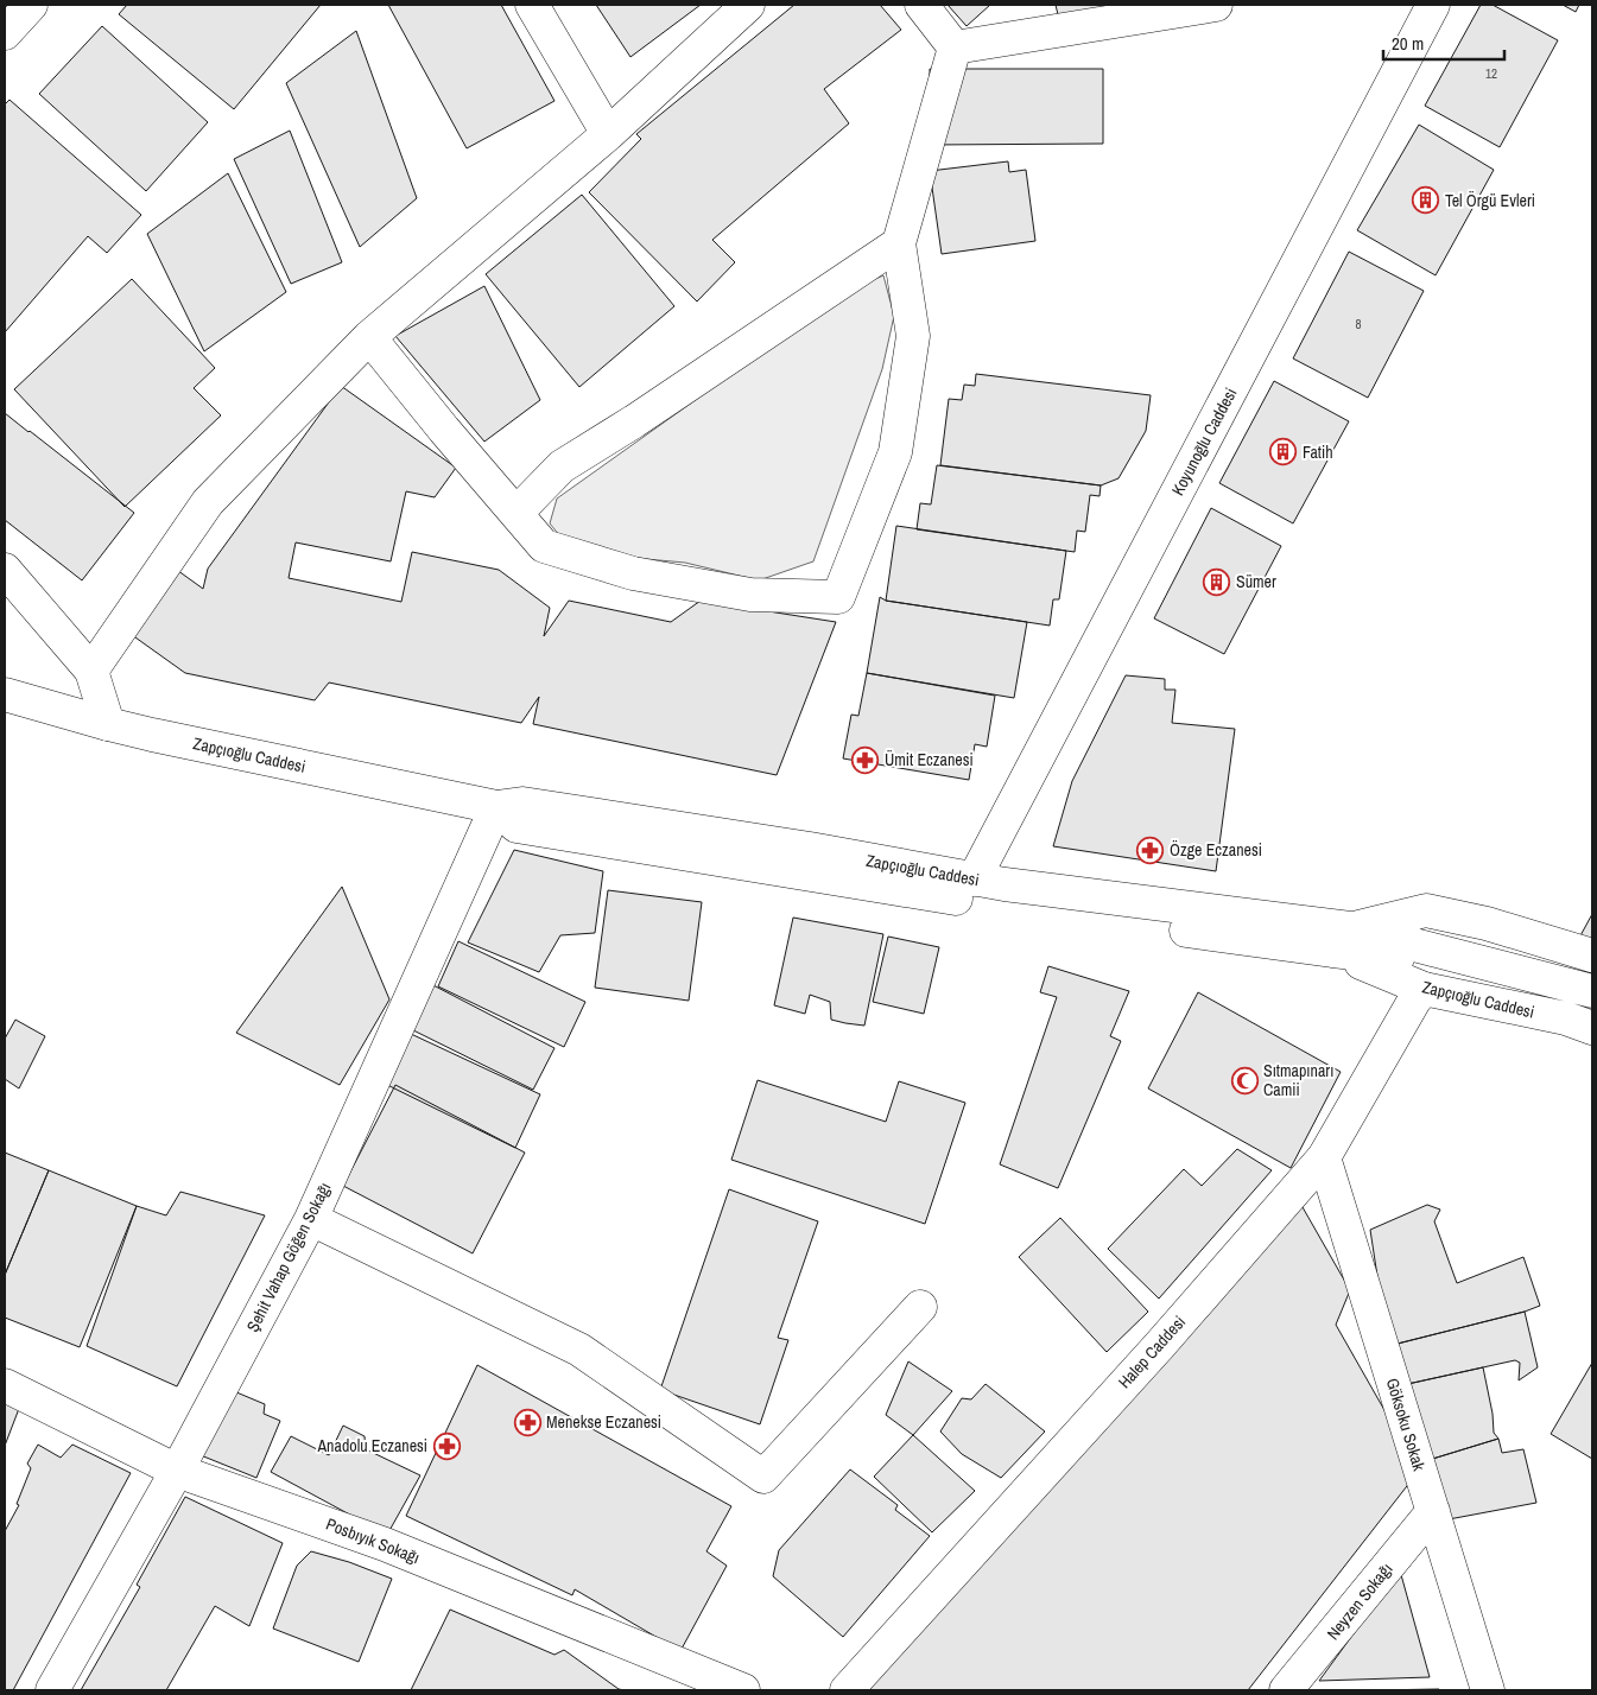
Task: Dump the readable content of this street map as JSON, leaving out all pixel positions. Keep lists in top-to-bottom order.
{
  "streets": {
    "street": [
      "Koyunoğlu Caddesi",
      "Zapçıoğlu Caddesi",
      "Şehit Vahap Göğen Sokağı",
      "Halep Caddesi",
      "Göksoku Sokak",
      "Posbıyık Sokağı",
      "Neyzen Sokağı"
    ]
  },
  "crossings": [
    ["Koyunoğlu Caddesi", "Zapçıoğlu Caddesi"],
    ["Zapçıoğlu Caddesi", "Şehit Vahap Göğen Sokağı"],
    ["Zapçıoğlu Caddesi", "Halep Caddesi"],
    ["Şehit Vahap Göğen Sokağı", "Posbıyık Sokağı"],
    ["Halep Caddesi", "Göksoku Sokak"],
    ["Göksoku Sokak", "Neyzen Sokağı"]
  ],
  "places": {
    "building": ["Tel Örgü Evleri", "Fatih", "Sümer"],
    "pharmacy": [
      "Ümit Eczanesi",
      "Özge Eczanesi",
      "Menekse Eczanesi",
      "Anadolu Eczanesi"
    ],
    "mosque": ["Sıtmapınarı Camii"]
  },
  "house_numbers": ["12", "8"],
  "scale_bar": "20 m"
}
